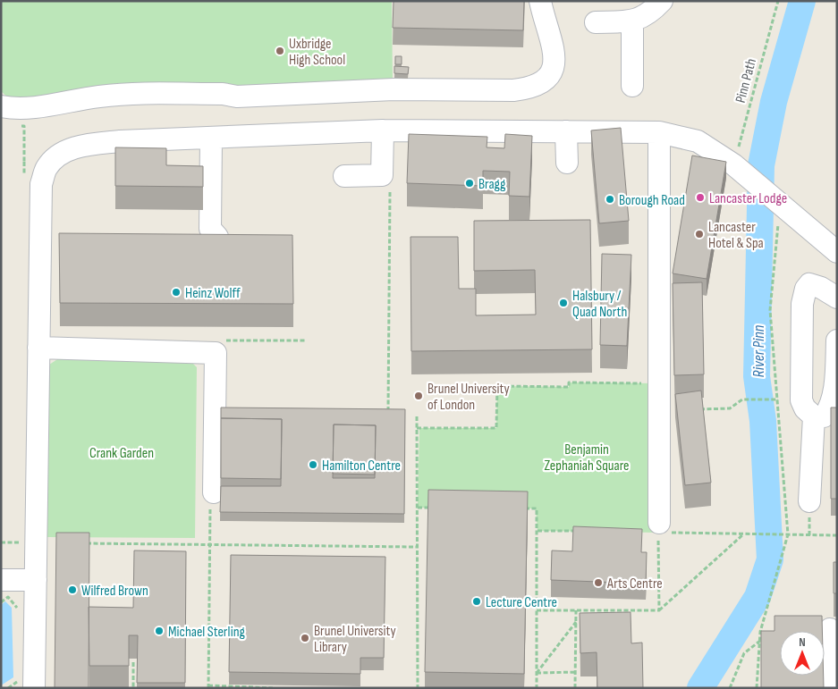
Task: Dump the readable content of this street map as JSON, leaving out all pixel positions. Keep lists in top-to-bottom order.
{
  "streets": {
    "path": ["Pinn Path"]
  },
  "water": ["River Pinn"],
  "parks": ["Benjamin Zephaniah Square", "Crank Garden"],
  "places": [
    "Uxbridge High School",
    "Bragg",
    "Lancaster Lodge",
    "Borough Road",
    "Lancaster Hotel & Spa",
    "Heinz Wolff",
    "Halsbury / Quad North",
    "Brunel University of London",
    "Hamilton Centre",
    "Arts Centre",
    "Wilfred Brown",
    "Lecture Centre",
    "Michael Sterling",
    "Brunel University Library"
  ],
  "north": "top"
}
